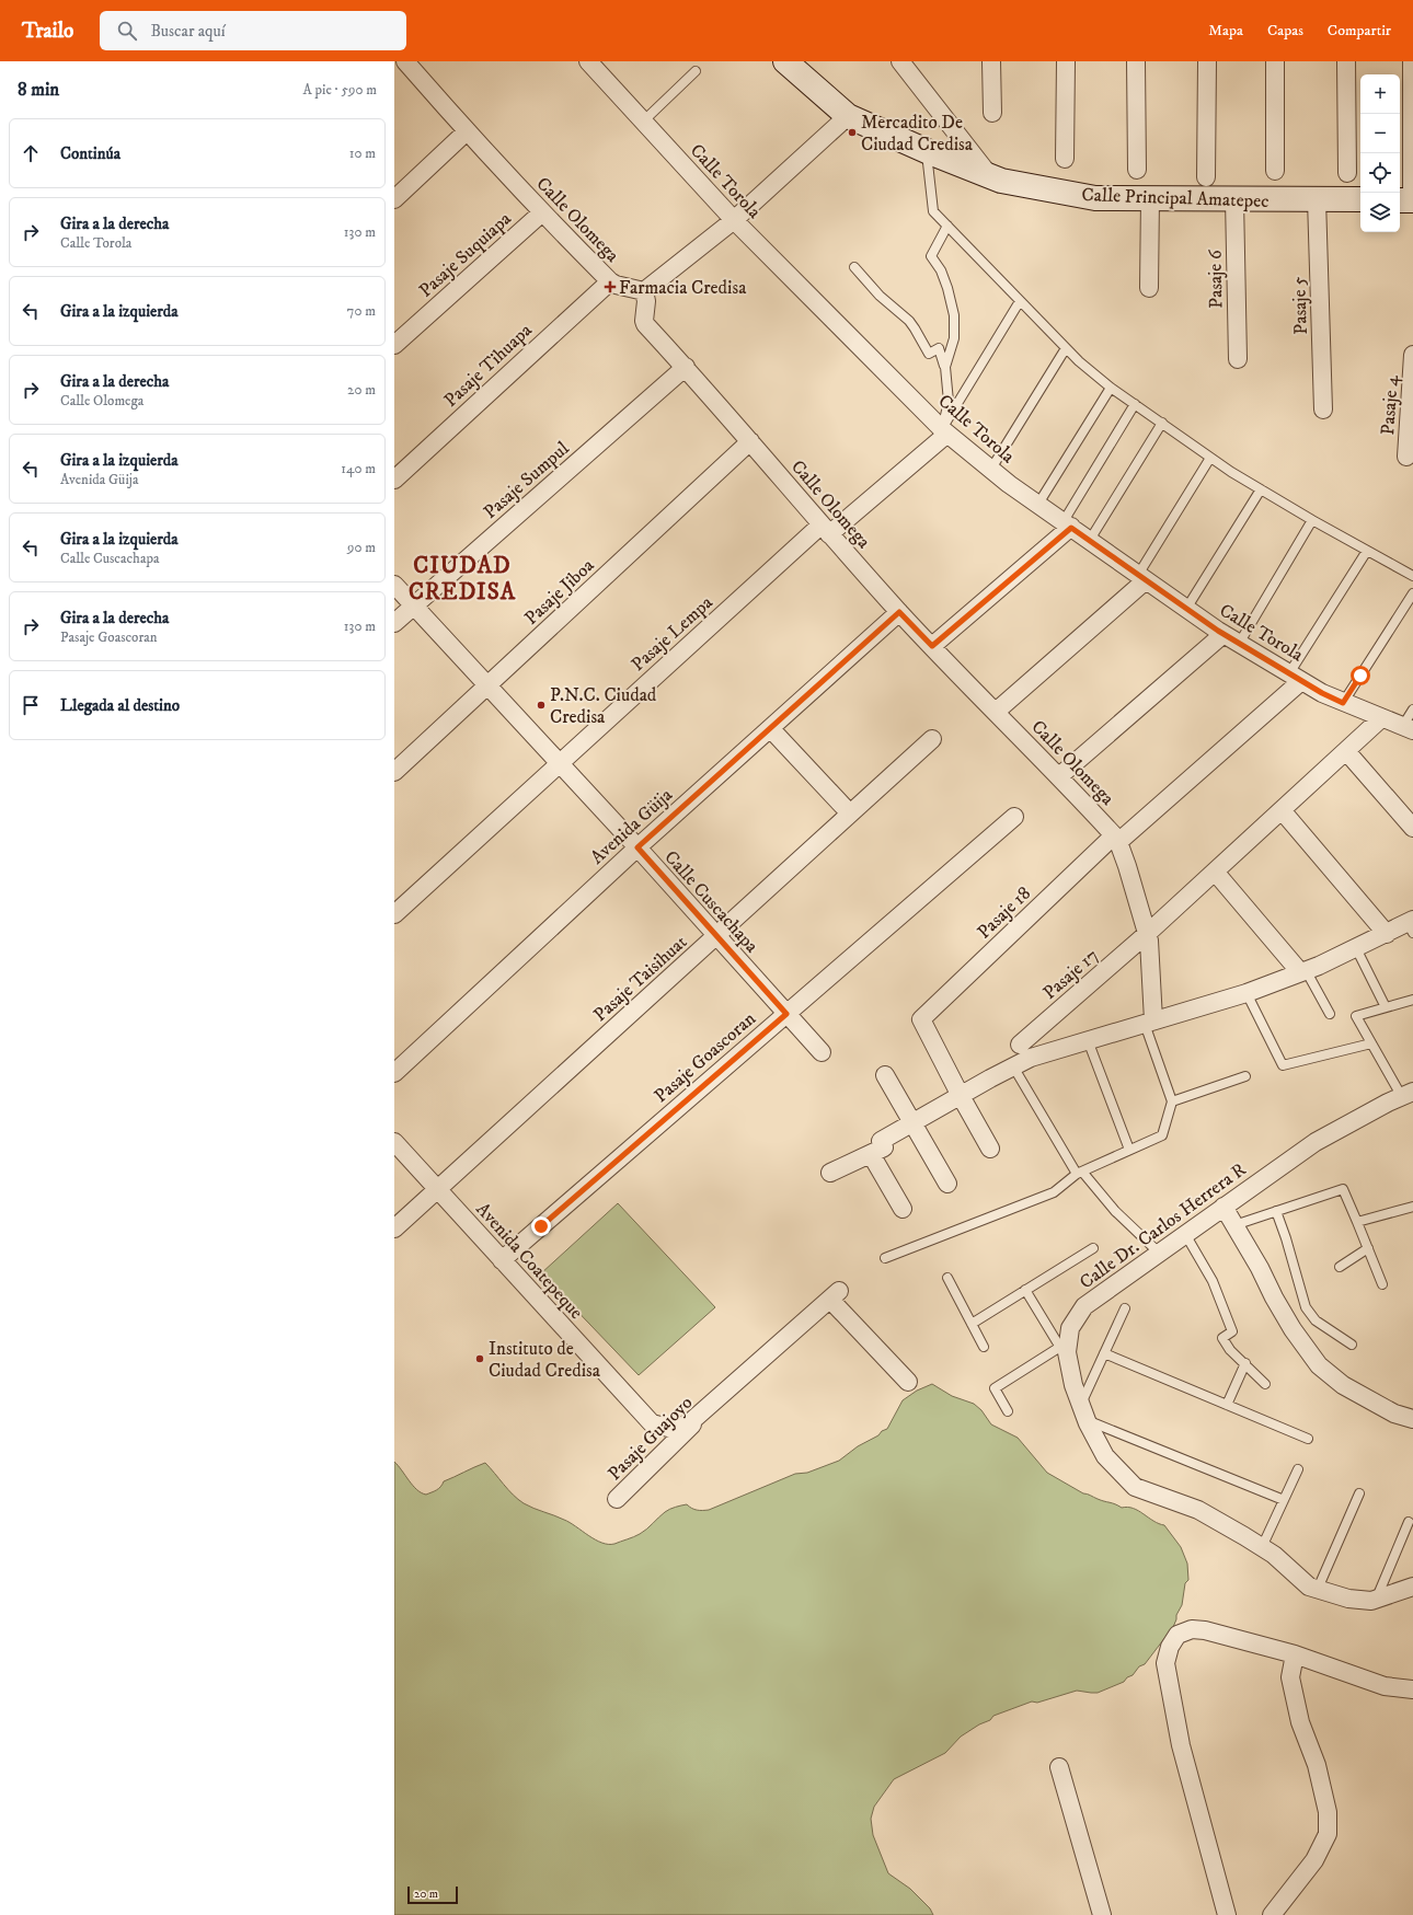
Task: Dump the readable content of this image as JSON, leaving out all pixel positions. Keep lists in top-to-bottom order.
{
  "streets": {
    "street": [
      "Calle Torola",
      "Calle Principal Amatepec",
      "Calle Olomega",
      "Pasaje Suquiapa",
      "Pasaje 6",
      "Pasaje 5",
      "Pasaje Tihuapa",
      "Pasaje 4",
      "Pasaje Sumpul",
      "Pasaje Jiboa",
      "Pasaje Lempa",
      "Avenida Güija",
      "Calle Cuscachapa",
      "Pasaje 18",
      "Pasaje 17",
      "Pasaje Taisihuat",
      "Pasaje Goascoran",
      "Calle Dr. Carlos Herrera R",
      "Avenida Coatepeque",
      "Pasaje Guajoyo"
    ]
  },
  "crossings": [
    ["Calle Torola", "Pasaje Lempa"],
    ["Calle Torola", "Pasaje 18"],
    ["Calle Torola", "Pasaje 17"],
    ["Calle Principal Amatepec", "Pasaje 6"],
    ["Calle Principal Amatepec", "Pasaje 5"],
    ["Calle Olomega", "Pasaje Suquiapa"],
    ["Calle Olomega", "Pasaje Tihuapa"],
    ["Calle Olomega", "Pasaje Sumpul"],
    ["Calle Olomega", "Pasaje Jiboa"],
    ["Calle Olomega", "Pasaje Lempa"],
    ["Calle Olomega", "Avenida Güija"],
    ["Calle Olomega", "Pasaje 18"],
    ["Calle Olomega", "Pasaje 17"],
    ["Pasaje Sumpul", "Calle Cuscachapa"],
    ["Pasaje Jiboa", "Calle Cuscachapa"],
    ["Pasaje Lempa", "Calle Cuscachapa"],
    ["Avenida Güija", "Calle Cuscachapa"],
    ["Calle Cuscachapa", "Pasaje Taisihuat"],
    ["Calle Cuscachapa", "Pasaje Goascoran"],
    ["Pasaje Taisihuat", "Avenida Coatepeque"],
    ["Pasaje Goascoran", "Avenida Coatepeque"],
    ["Avenida Coatepeque", "Pasaje Guajoyo"]
  ],
  "districts": ["CIUDAD CREDISA"],
  "places": {
    "other": ["Mercadito De Ciudad Credisa", "P.N.C. Ciudad Credisa", "Instituto de Ciudad Credisa"],
    "health": ["Farmacia Credisa"]
  },
  "scale_bar": "20 m",
  "page": {
    "header": "Trailo",
    "search": "Buscar aquí",
    "nav": ["Mapa", "Capas", "Compartir"],
    "heading": ["8 min", "A pie · 590 m"],
    "map_buttons": ["+", "−"],
    "list": [
      ["Continúa", "10 m"],
      ["Gira a la derecha", "Calle Torola", "130 m"],
      ["Gira a la izquierda", "70 m"],
      ["Gira a la derecha", "Calle Olomega", "20 m"],
      ["Gira a la izquierda", "Avenida Güija", "140 m"],
      ["Gira a la izquierda", "Calle Cuscachapa", "90 m"],
      ["Gira a la derecha", "Pasaje Goascoran", "130 m"],
      "Llegada al destino"
    ],
    "scale": "20 m"
  }
}
